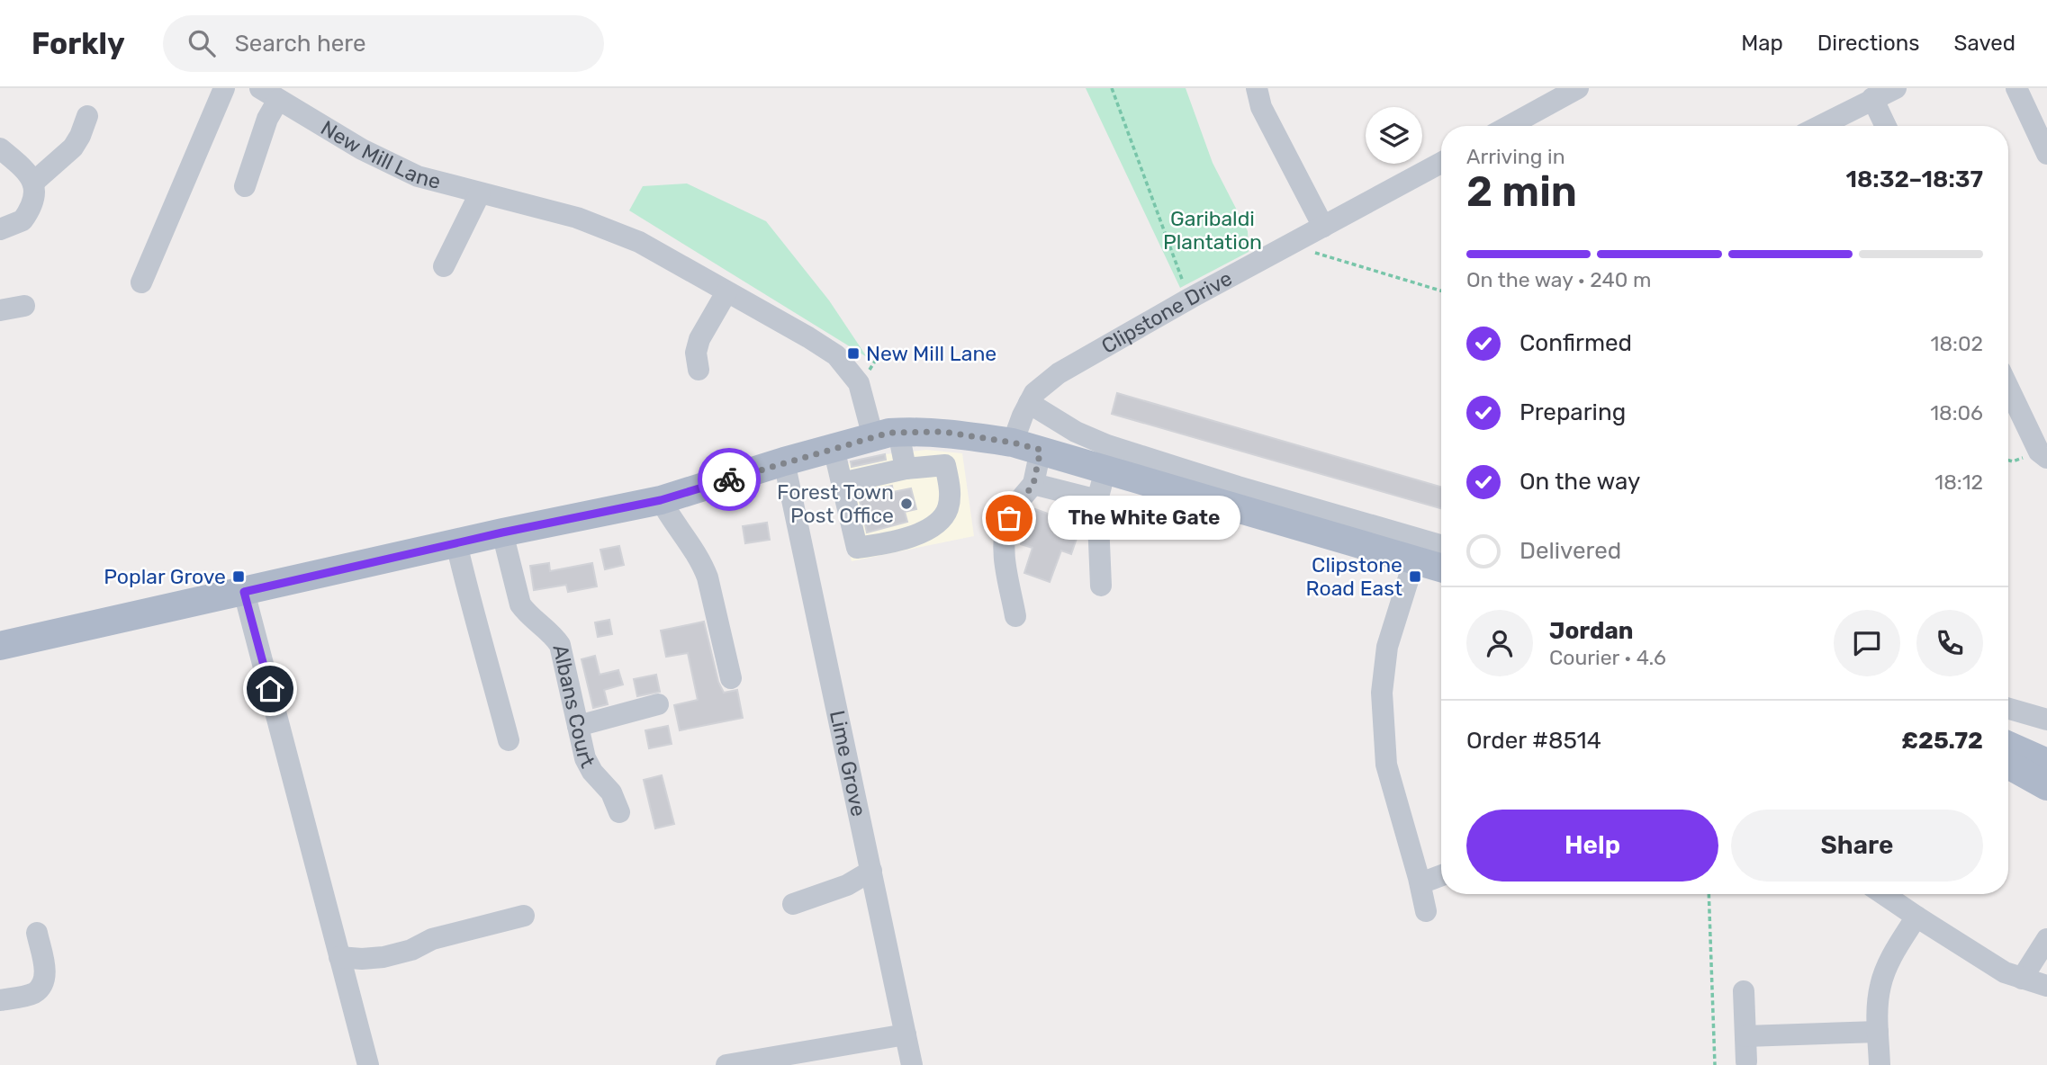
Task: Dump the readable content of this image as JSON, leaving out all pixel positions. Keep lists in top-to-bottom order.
{
  "streets": {
    "street": [
      "New Mill Lane",
      "Clipstone Drive",
      "Albans Court",
      "Lime Grove"
    ]
  },
  "parks": ["Garibaldi Plantation"],
  "places": {
    "transit": ["New Mill Lane", "Poplar Grove", "Clipstone Road East"],
    "other": ["Forest Town Post Office", "The White Gate"]
  },
  "page": {
    "header": "Forkly",
    "search": "Search here",
    "nav": ["Map", "Directions", "Saved"],
    "heading": ["2 min", "Arriving in", "18:32–18:37"],
    "panel": [
      "Jordan",
      "Courier · 4.6",
      "Order #8514",
      "£25.72"
    ],
    "bar": "On the way · 240 m",
    "list": [
      ["Confirmed", "18:02"],
      ["Preparing", "18:06"],
      ["On the way", "18:12"],
      "Delivered"
    ],
    "bubble": "The White Gate",
    "buttons": ["Help", "Share"]
  }
}
